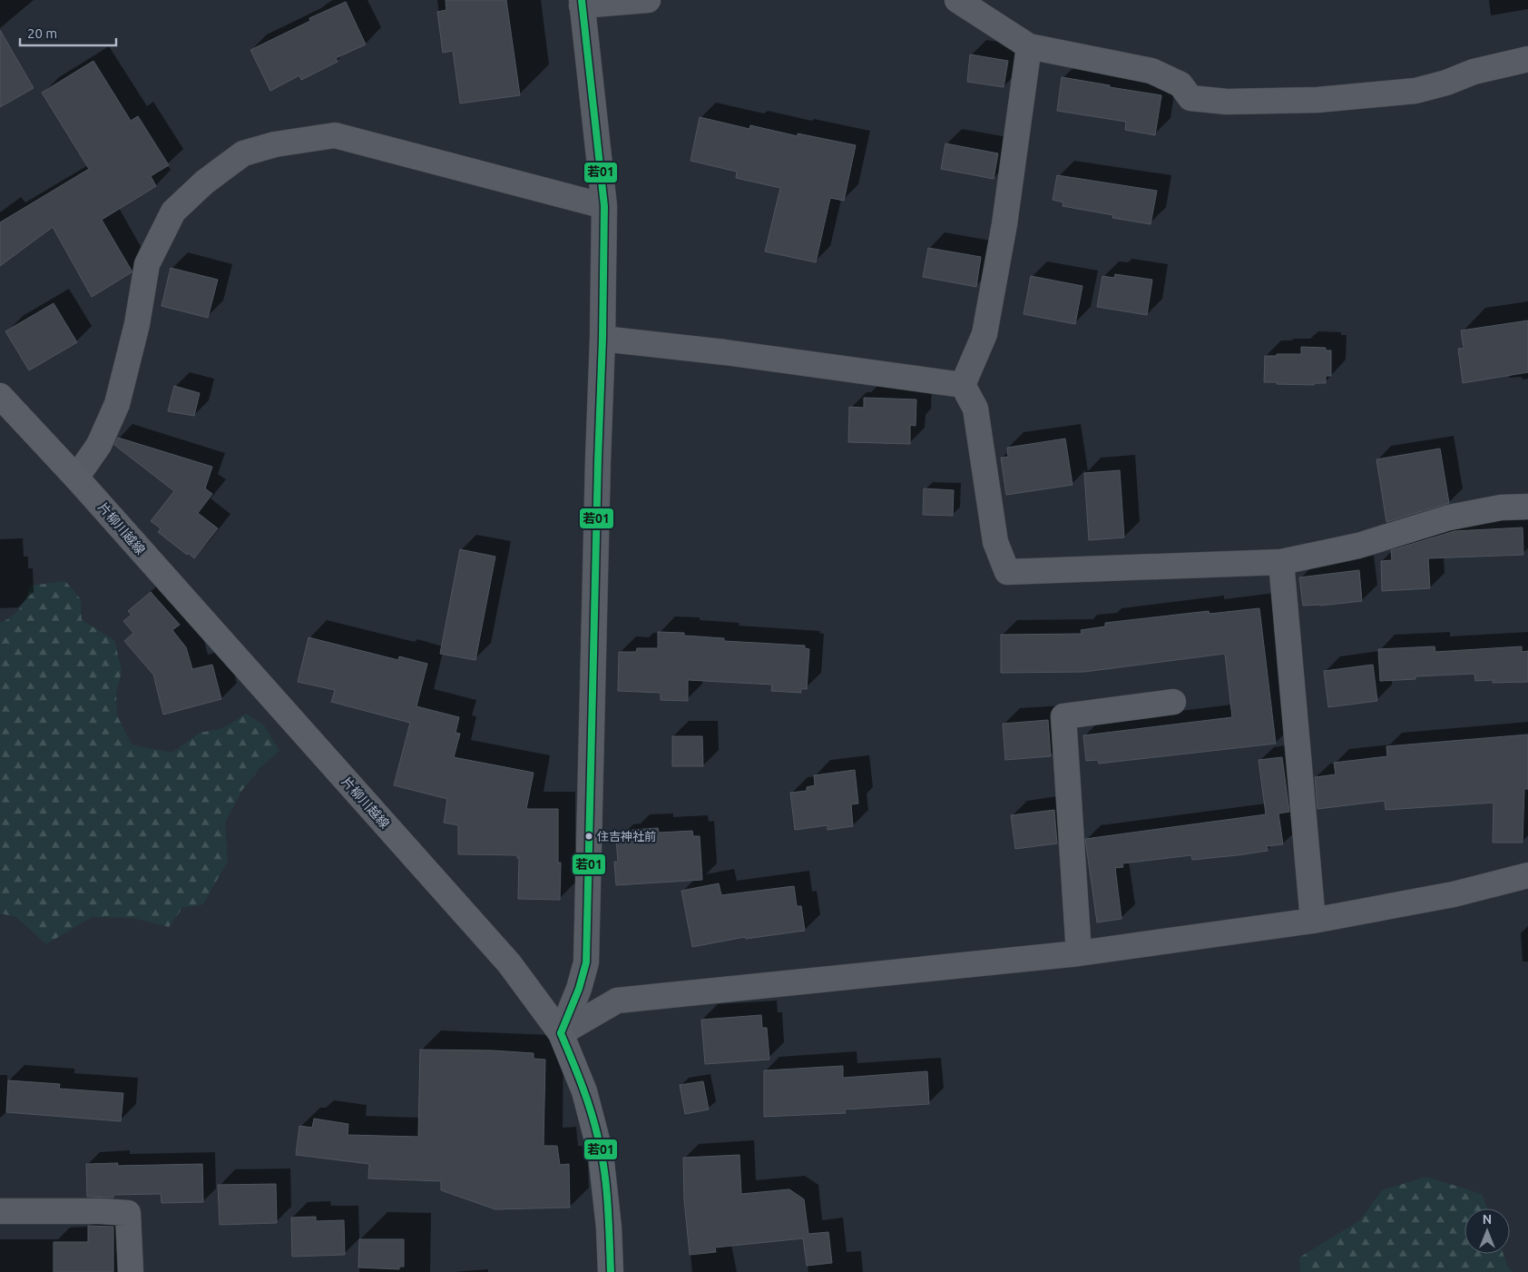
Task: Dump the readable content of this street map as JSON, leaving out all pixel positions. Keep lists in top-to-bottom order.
{
  "streets": {
    "main road": ["片柳川越線"]
  },
  "places": ["住吉神社前"],
  "lines": ["transit line 若01"],
  "scale_bar": "20 m",
  "north": "top"
}
